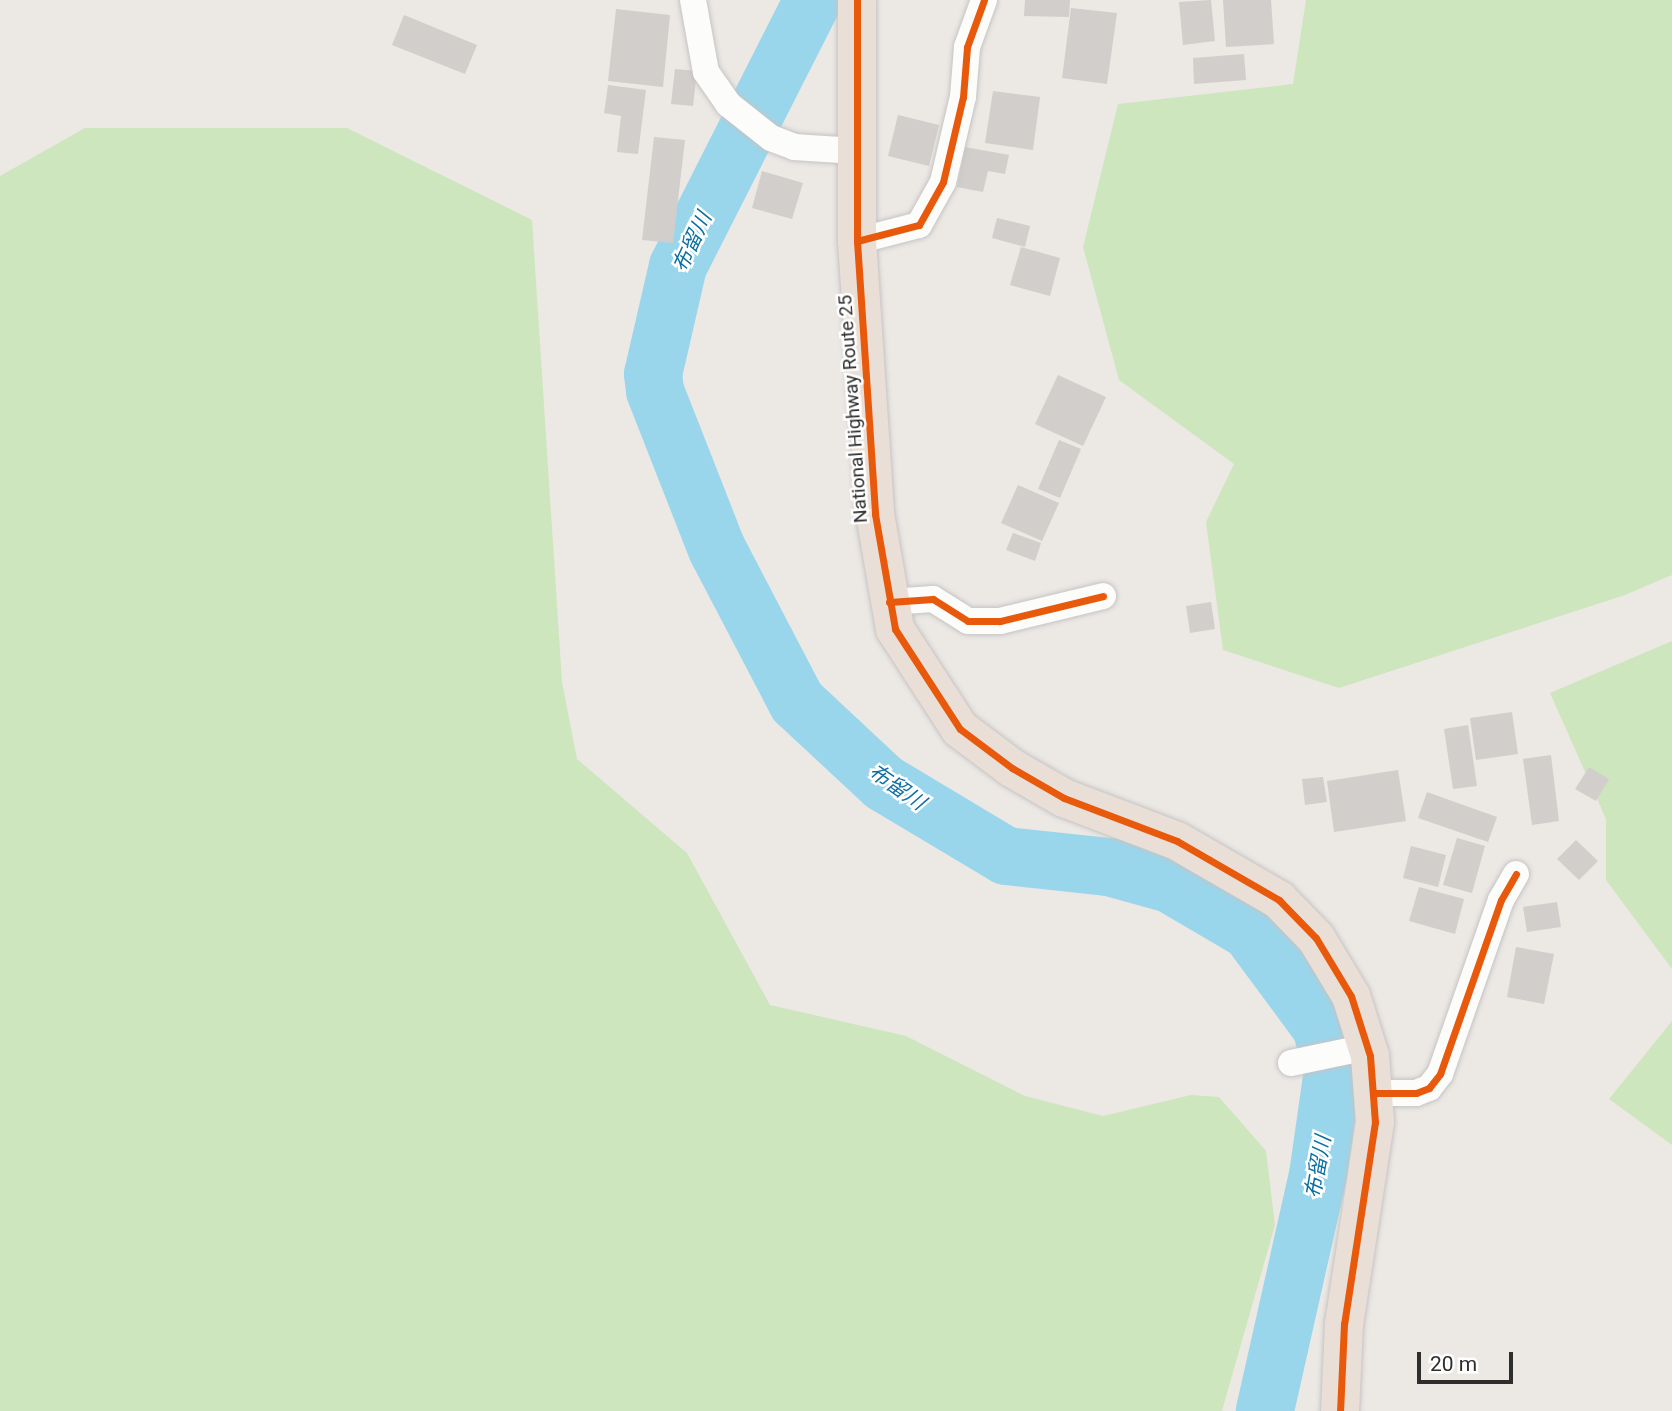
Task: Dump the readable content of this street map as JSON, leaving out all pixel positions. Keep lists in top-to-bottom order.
{
  "streets": {
    "highway": ["National Highway Route 25"]
  },
  "water": ["布留川"],
  "scale_bar": "20 m"
}
